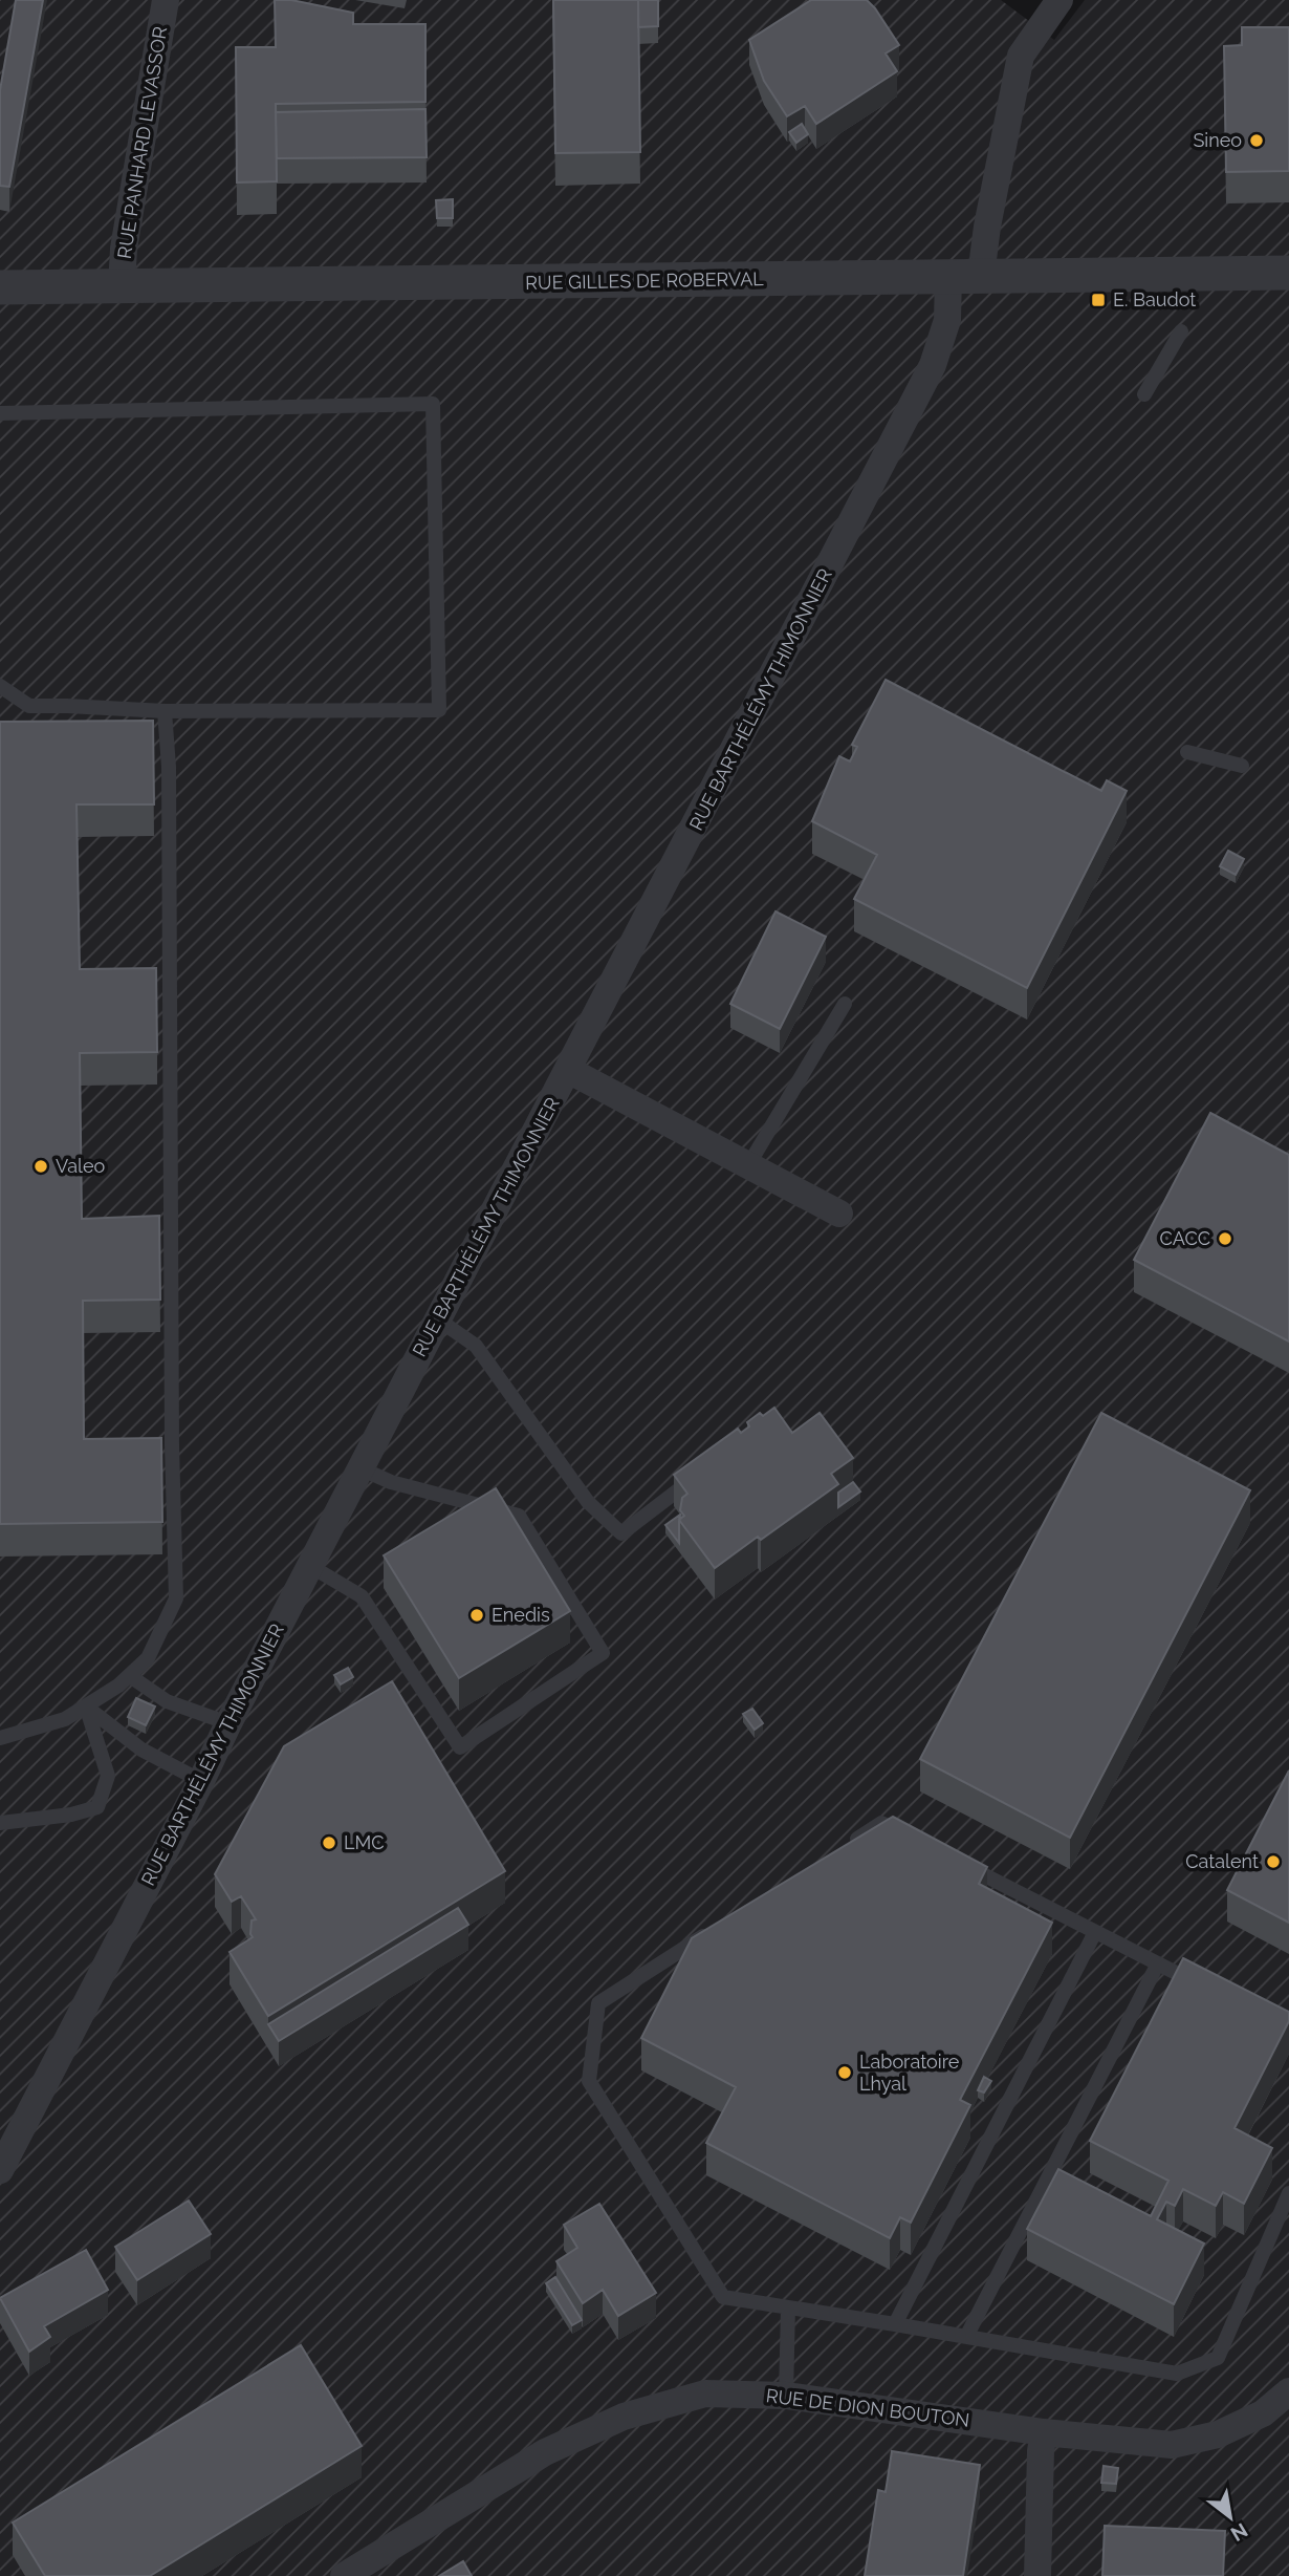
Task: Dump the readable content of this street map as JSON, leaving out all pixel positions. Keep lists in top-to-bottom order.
{
  "streets": {
    "street": [
      "RUE PANHARD LEVASSOR",
      "RUE GILLES DE ROBERVAL",
      "RUE BARTHÉLÉMY THIMONNIER",
      "RUE DE DION BOUTON"
    ]
  },
  "crossings": [
    ["RUE PANHARD LEVASSOR", "RUE GILLES DE ROBERVAL"],
    ["RUE GILLES DE ROBERVAL", "RUE BARTHÉLÉMY THIMONNIER"]
  ],
  "places": {
    "other": [
      "Sineo",
      "Valeo",
      "CACC",
      "Enedis",
      "LMC",
      "Catalent",
      "Laboratoire Lhyal"
    ],
    "transit": ["E. Baudot"]
  },
  "north": "bottom right"
}
